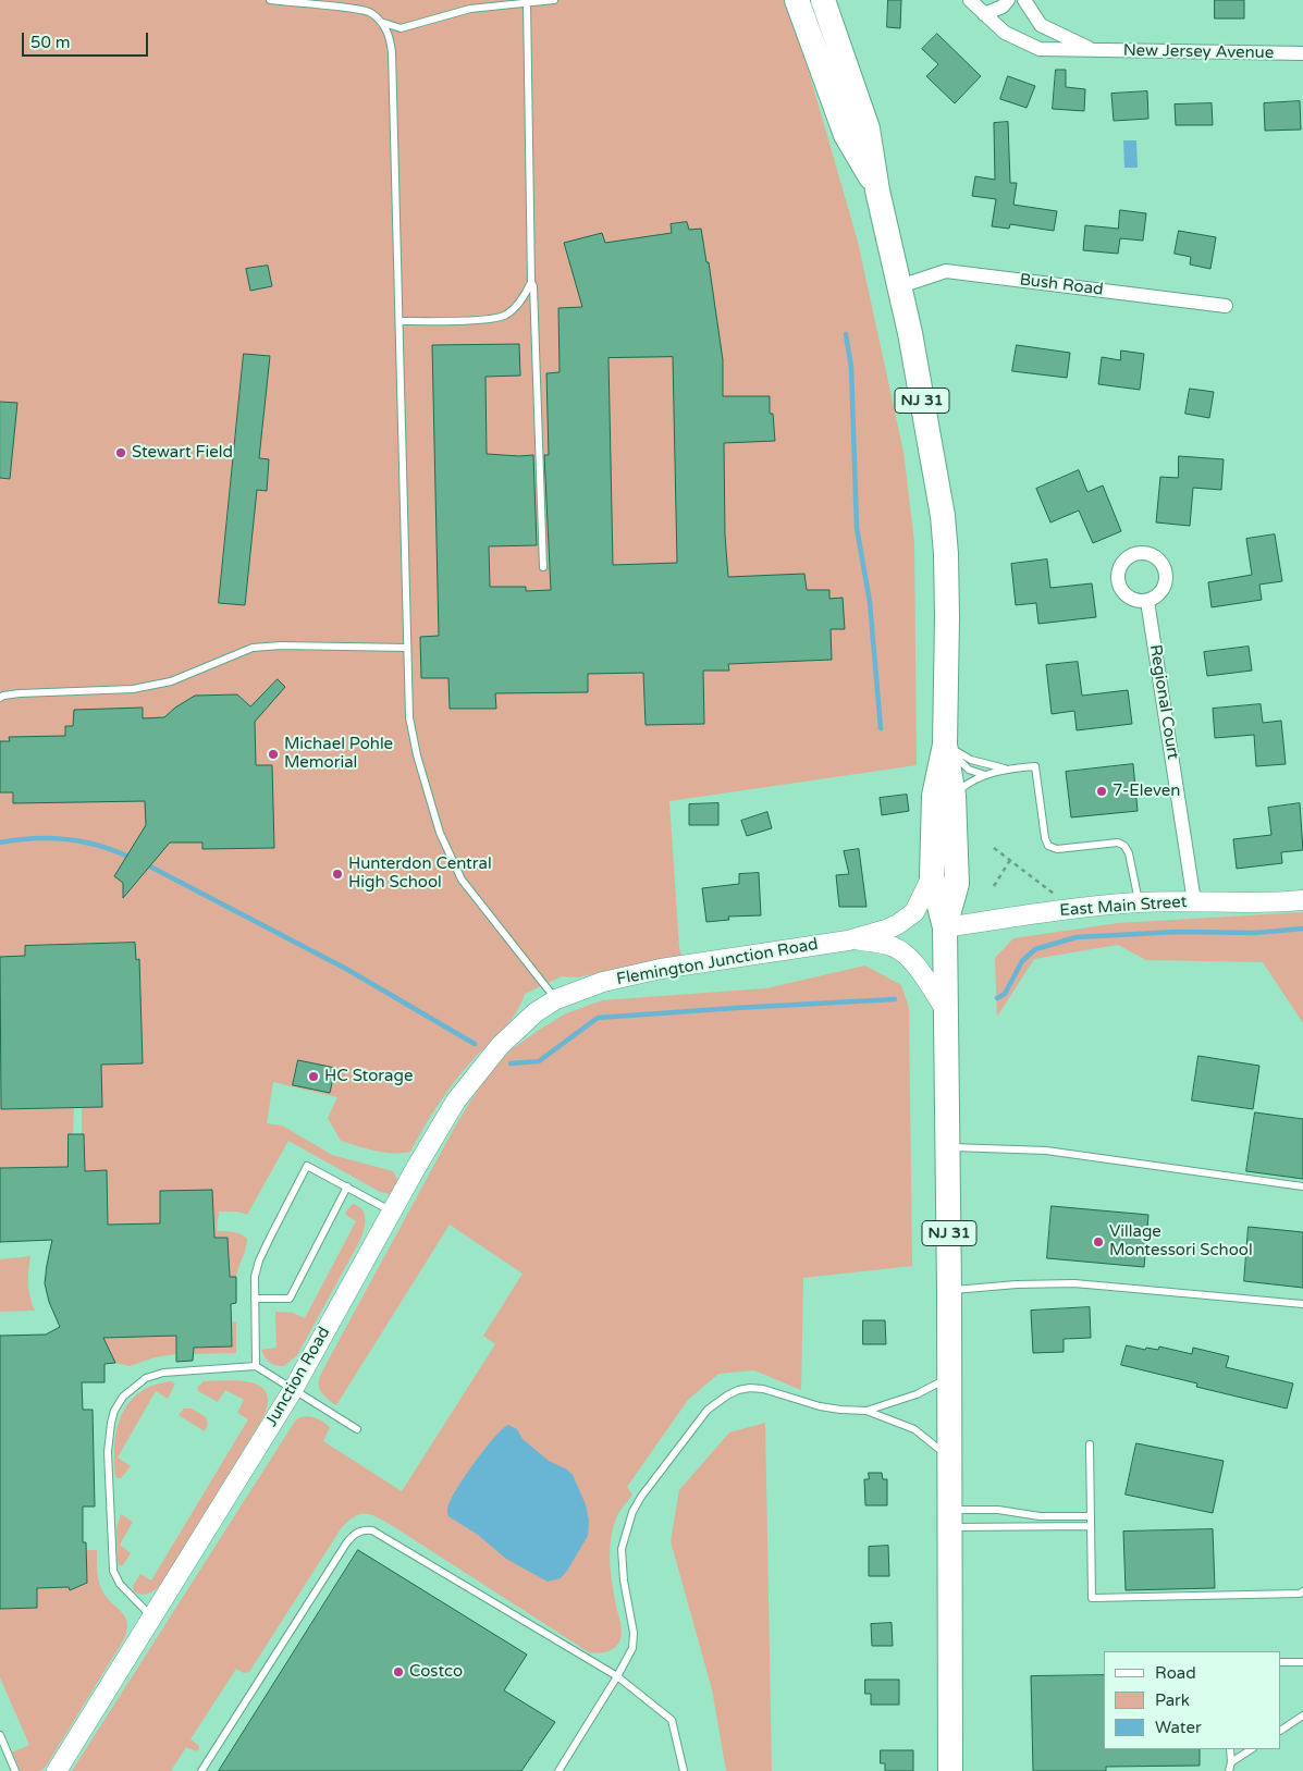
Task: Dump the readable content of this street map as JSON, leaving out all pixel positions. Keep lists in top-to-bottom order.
{
  "streets": {
    "highway": ["NJ 31"],
    "street": [
      "New Jersey Avenue",
      "Bush Road",
      "Regional Court",
      "East Main Street",
      "Flemington Junction Road",
      "Junction Road"
    ]
  },
  "crossings": [
    ["Bush Road", "NJ 31"],
    ["NJ 31", "East Main Street"],
    ["Regional Court", "East Main Street"],
    ["Flemington Junction Road", "Junction Road"]
  ],
  "places": [
    "Stewart Field",
    "Michael Pohle Memorial",
    "7-Eleven",
    "Hunterdon Central High School",
    "HC Storage",
    "Village Montessori School",
    "Costco"
  ],
  "legend": ["Road", "Park", "Water"],
  "scale_bar": "50 m"
}
